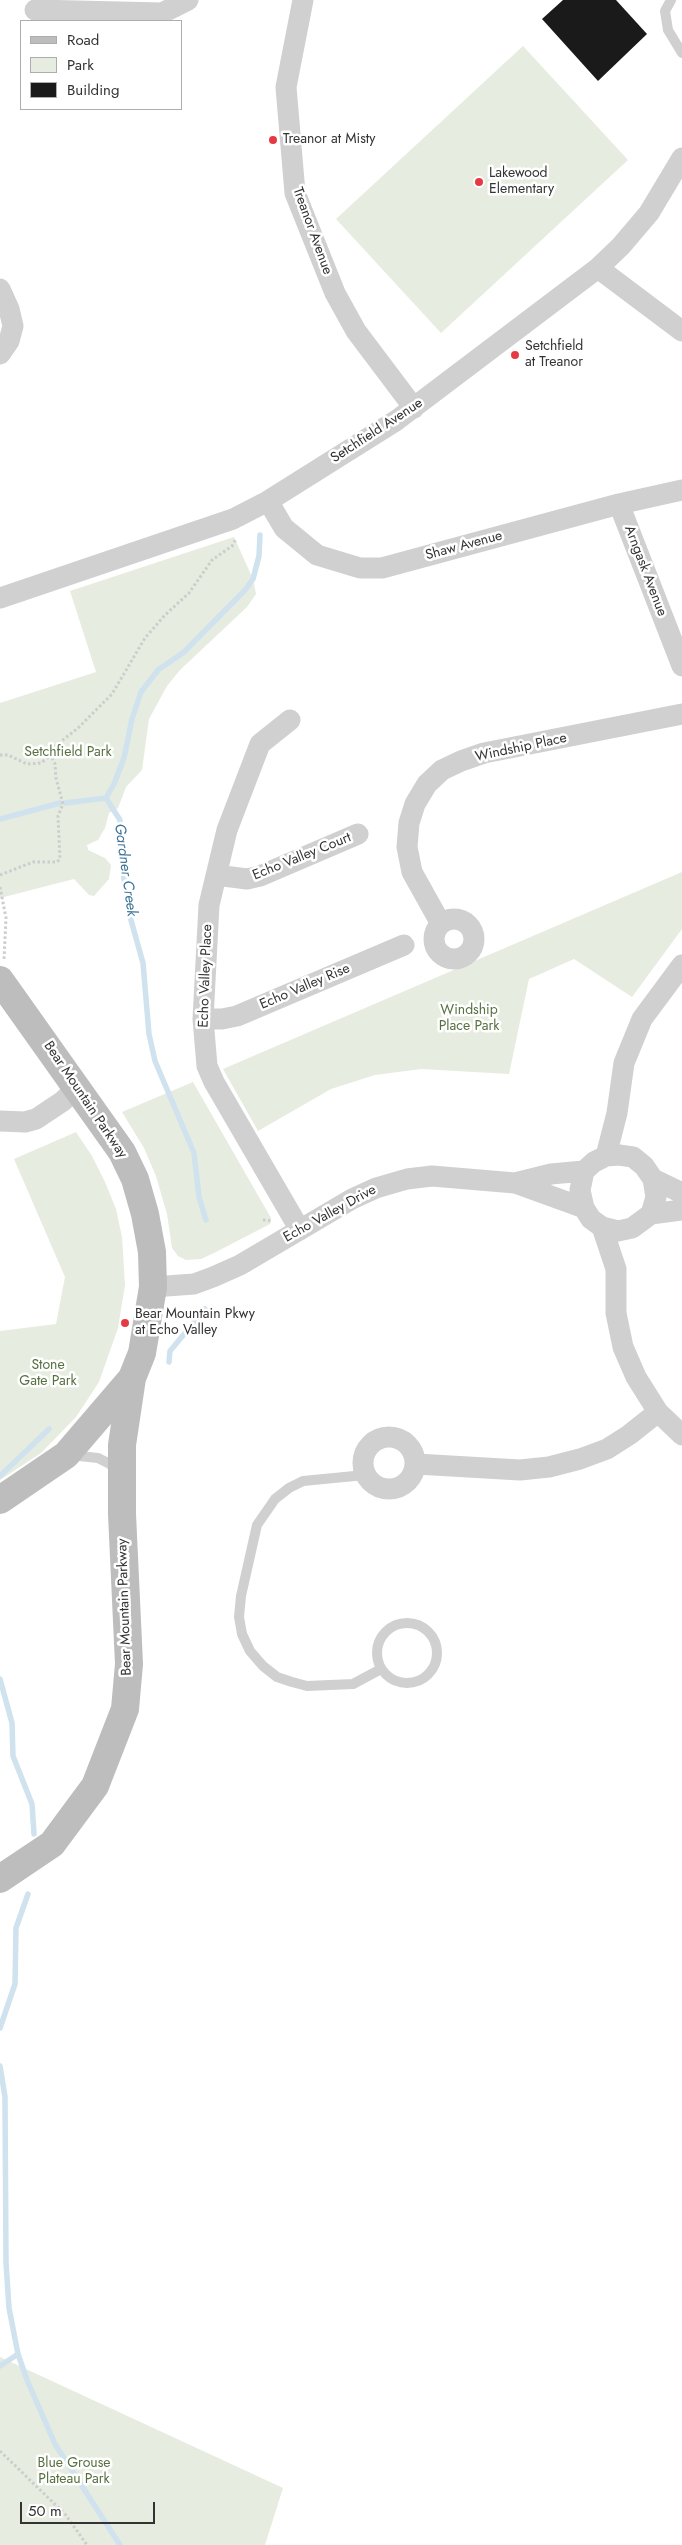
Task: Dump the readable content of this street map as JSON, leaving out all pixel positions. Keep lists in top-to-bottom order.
{
  "streets": {
    "street": [
      "Treanor Avenue",
      "Setchfield Avenue",
      "Shaw Avenue",
      "Arngask Avenue",
      "Windship Place",
      "Echo Valley Court",
      "Echo Valley Place",
      "Echo Valley Rise",
      "Bear Mountain Parkway",
      "Echo Valley Drive"
    ]
  },
  "crossings": [
    ["Treanor Avenue", "Setchfield Avenue"],
    ["Setchfield Avenue", "Shaw Avenue"],
    ["Shaw Avenue", "Arngask Avenue"],
    ["Echo Valley Court", "Echo Valley Place"],
    ["Echo Valley Place", "Echo Valley Rise"],
    ["Echo Valley Place", "Echo Valley Drive"],
    ["Bear Mountain Parkway", "Echo Valley Drive"]
  ],
  "water": ["Gardner Creek"],
  "parks": [
    "Setchfield Park",
    "Windship Place Park",
    "Stone Gate Park",
    "Blue Grouse Plateau Park"
  ],
  "places": [
    "Treanor at Misty",
    "Lakewood Elementary",
    "Setchfield at Treanor",
    "Bear Mountain Pkwy at Echo Valley"
  ],
  "legend": ["Road", "Park", "Building"],
  "scale_bar": "50 m"
}
